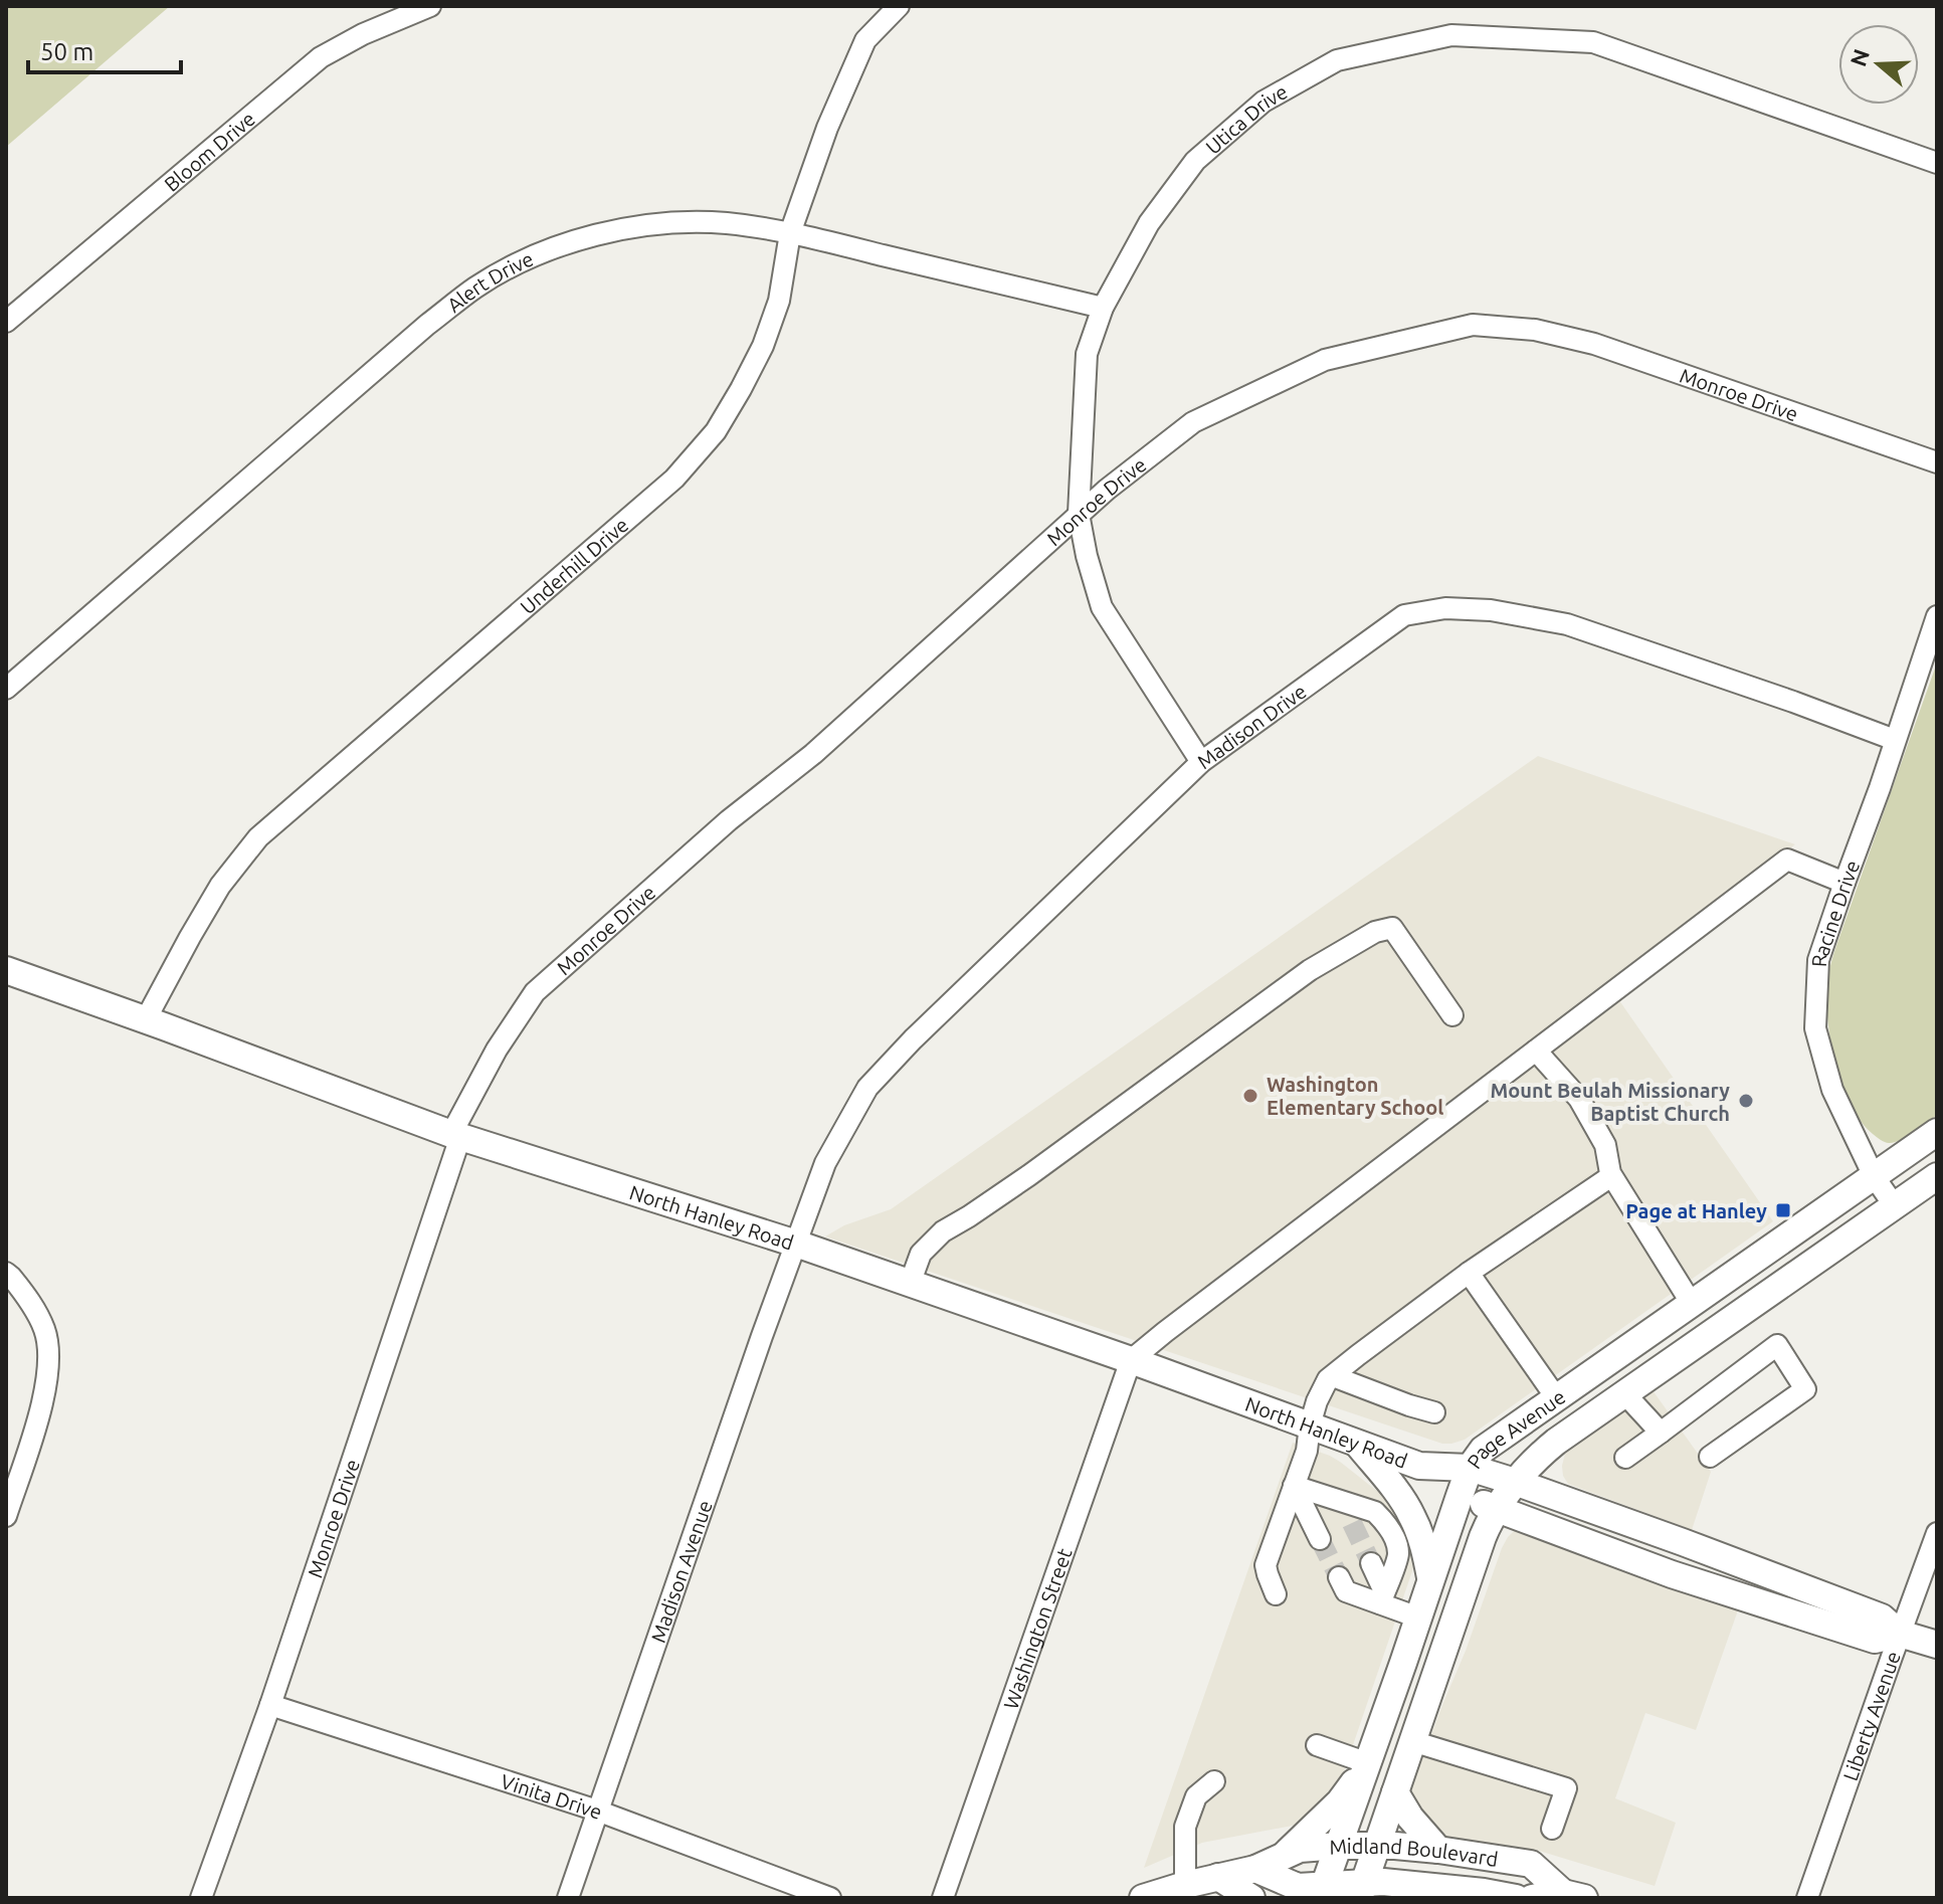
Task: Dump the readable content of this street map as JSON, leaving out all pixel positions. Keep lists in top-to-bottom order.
{
  "streets": {
    "main road": ["North Hanley Road", "Page Avenue", "Midland Boulevard"],
    "street": [
      "Utica Drive",
      "Bloom Drive",
      "Alert Drive",
      "Monroe Drive",
      "Underhill Drive",
      "Madison Drive",
      "Racine Drive",
      "Madison Avenue",
      "Washington Street",
      "Liberty Avenue",
      "Vinita Drive"
    ]
  },
  "crossings": [
    ["Utica Drive", "Alert Drive"],
    ["Utica Drive", "Monroe Drive"],
    ["Utica Drive", "Madison Drive"],
    ["Alert Drive", "Underhill Drive"],
    ["Monroe Drive", "North Hanley Road"],
    ["Monroe Drive", "Vinita Drive"],
    ["Underhill Drive", "North Hanley Road"],
    ["Madison Drive", "Racine Drive"],
    ["Madison Drive", "North Hanley Road"],
    ["Madison Drive", "Madison Avenue"],
    ["Racine Drive", "Page Avenue"],
    ["North Hanley Road", "Page Avenue"],
    ["North Hanley Road", "Madison Avenue"],
    ["North Hanley Road", "Washington Street"],
    ["North Hanley Road", "Liberty Avenue"],
    ["Page Avenue", "Midland Boulevard"],
    ["Madison Avenue", "Vinita Drive"]
  ],
  "places": {
    "other": ["Washington Elementary School", "Mount Beulah Missionary Baptist Church"],
    "transit": ["Page at Hanley"]
  },
  "scale_bar": "50 m",
  "north": "left"
}
